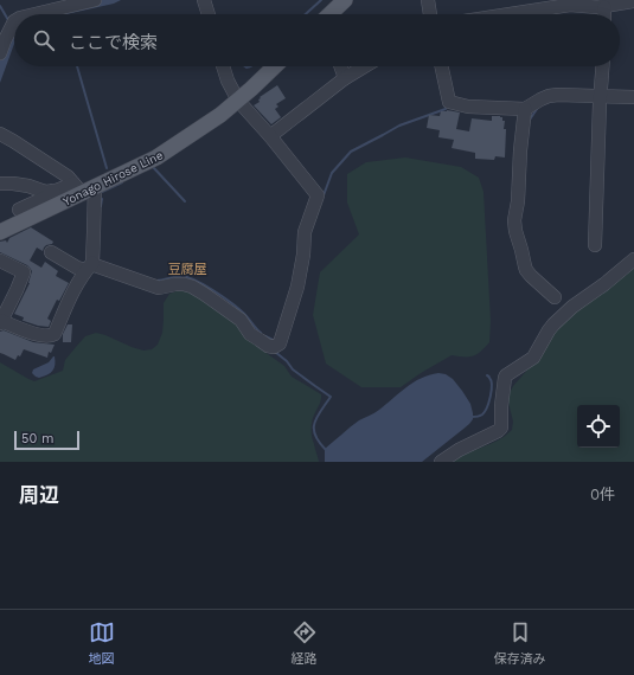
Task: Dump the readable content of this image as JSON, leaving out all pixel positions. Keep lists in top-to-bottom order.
{
  "streets": {
    "main road": ["Yonago Hirose Line"]
  },
  "districts": ["豆腐屋"],
  "scale_bar": "50 m",
  "page": {
    "search": "ここで検索",
    "scale": "50 m",
    "heading": ["周辺", "0件"],
    "nav": ["地図", "経路", "保存済み"]
  }
}
